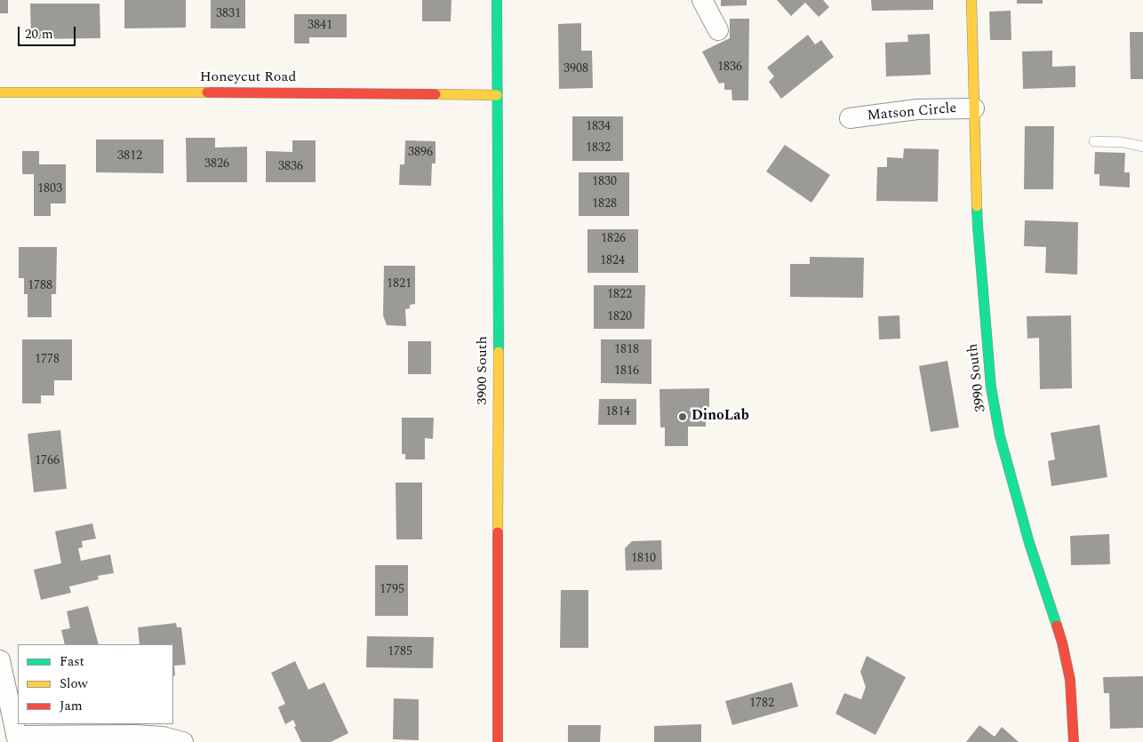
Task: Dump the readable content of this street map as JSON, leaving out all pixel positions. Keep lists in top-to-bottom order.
{
  "streets": {
    "street": [
      "Honeycut Road",
      "Matson Circle",
      "3900 South",
      "3990 South"
    ]
  },
  "crossings": [
    ["Honeycut Road", "3900 South"],
    ["Matson Circle", "3990 South"]
  ],
  "places": ["DinoLab"],
  "house_numbers": [
    "3831",
    "3841",
    "1836",
    "3908",
    "1834",
    "1832",
    "3896",
    "3812",
    "3826",
    "3836",
    "1830",
    "1803",
    "1828",
    "1826",
    "1824",
    "1821",
    "1788",
    "1822",
    "1820",
    "1818",
    "1778",
    "1816",
    "1814",
    "1766",
    "1810",
    "1795",
    "1785",
    "1782"
  ],
  "legend": ["Fast", "Slow", "Jam"],
  "scale_bar": "20 m"
}
